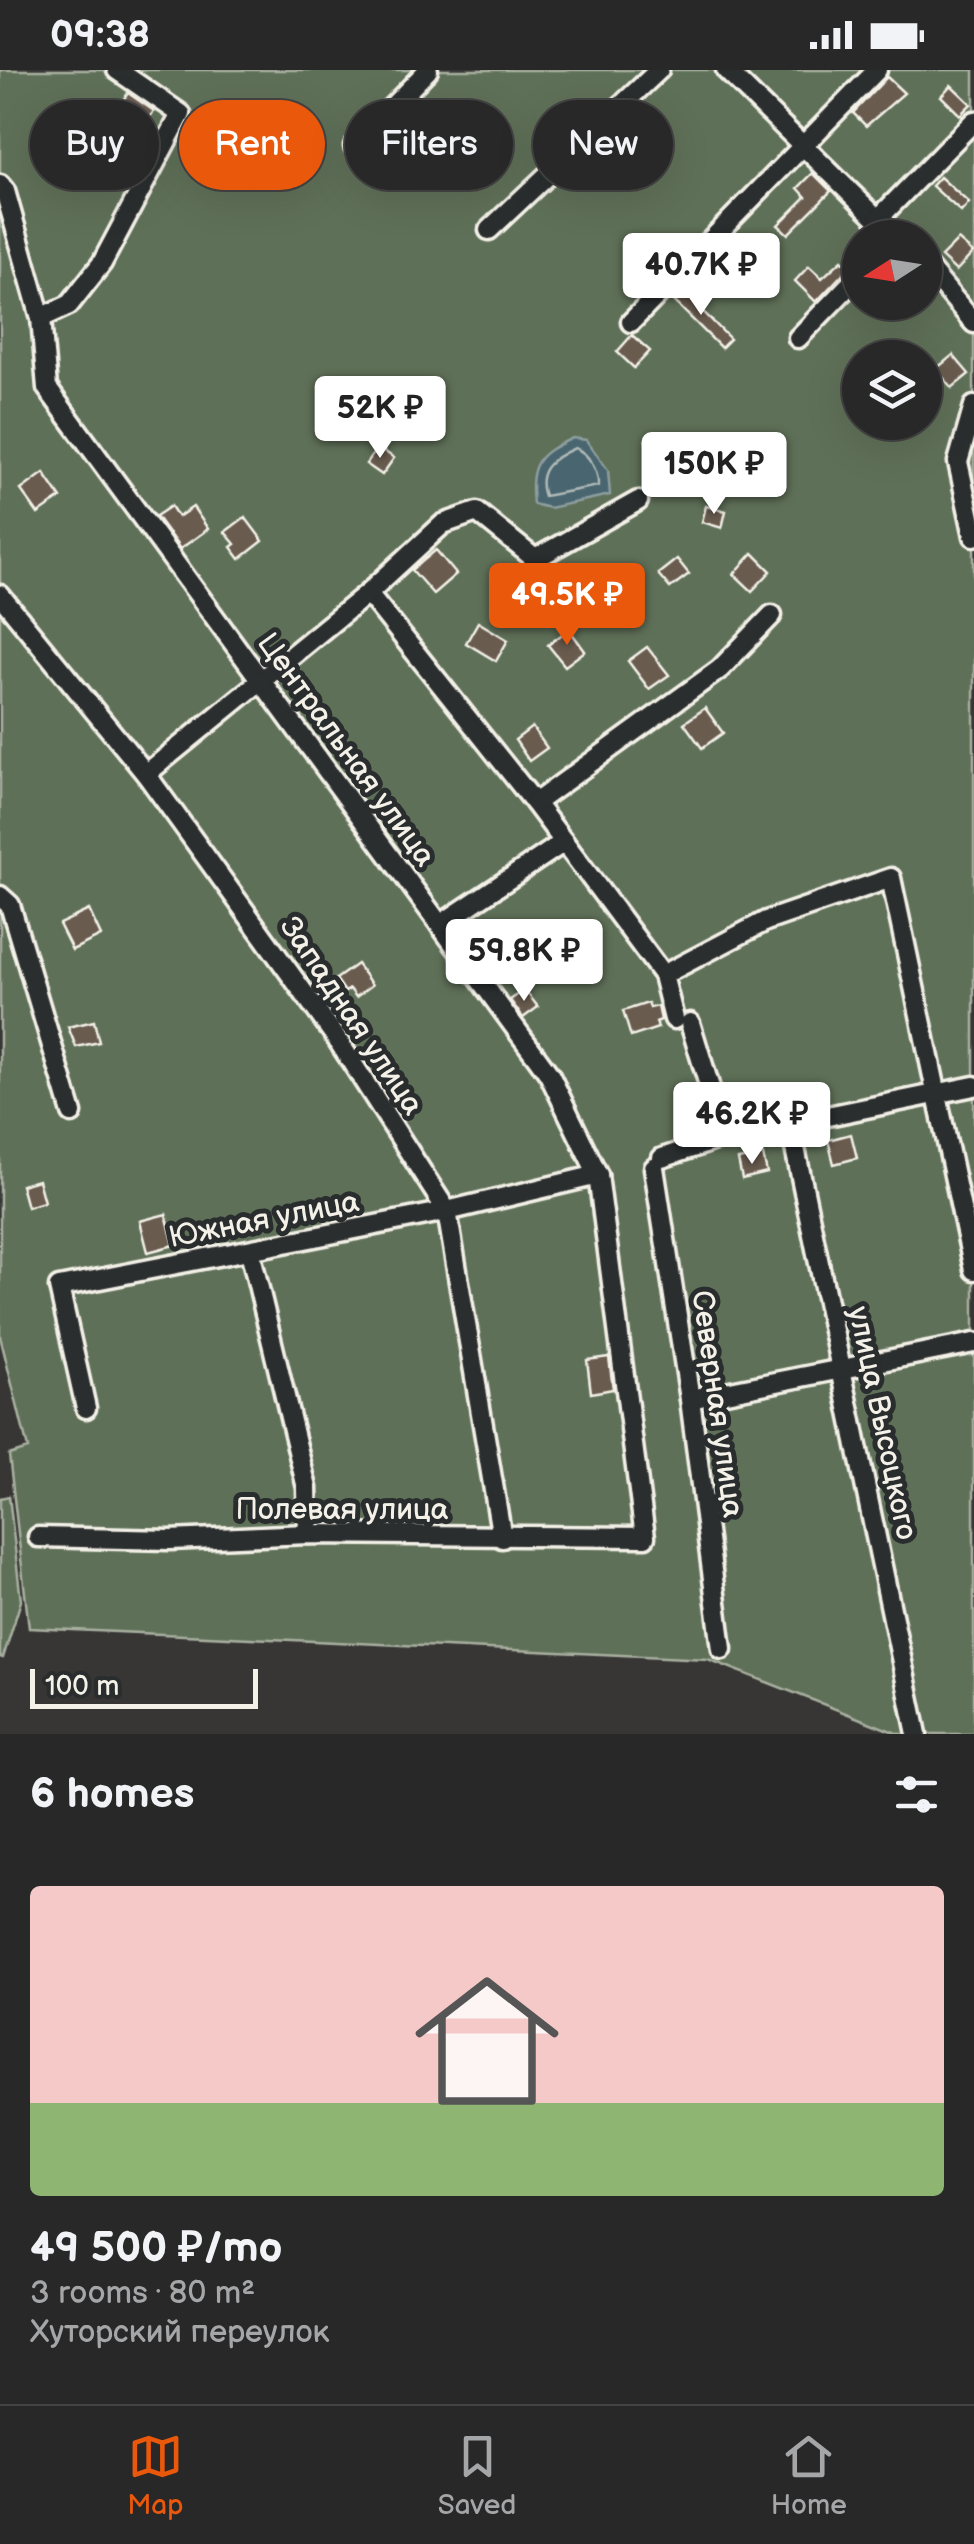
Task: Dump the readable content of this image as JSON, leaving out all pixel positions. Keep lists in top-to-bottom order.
{
  "streets": {
    "street": [
      "Центральная улица",
      "Западная улица",
      "Южная улица",
      "Северная улица",
      "улица Высоцкого",
      "Полевая улица"
    ]
  },
  "crossings": [
    ["Центральная улица", "Южная улица"],
    ["Центральная улица", "Полевая улица"],
    ["Западная улица", "Южная улица"],
    ["Западная улица", "Полевая улица"]
  ],
  "scale_bar": "100 m",
  "north": "left",
  "page": {
    "status": "09:38",
    "chip": [
      "Buy",
      "Rent",
      "Filters",
      "New"
    ],
    "price": [
      "40.7K ₽",
      "52K ₽",
      "150K ₽",
      "49.5K ₽",
      "59.8K ₽",
      "46.2K ₽"
    ],
    "scale": "100 m",
    "heading": "6 homes",
    "list": [
      {
        "name": "49 500 ₽/mo",
        "note": "3 rooms · 80 m² · Хуторский переулок"
      }
    ],
    "tabs": ["Map", "Saved", "Home"]
  }
}
